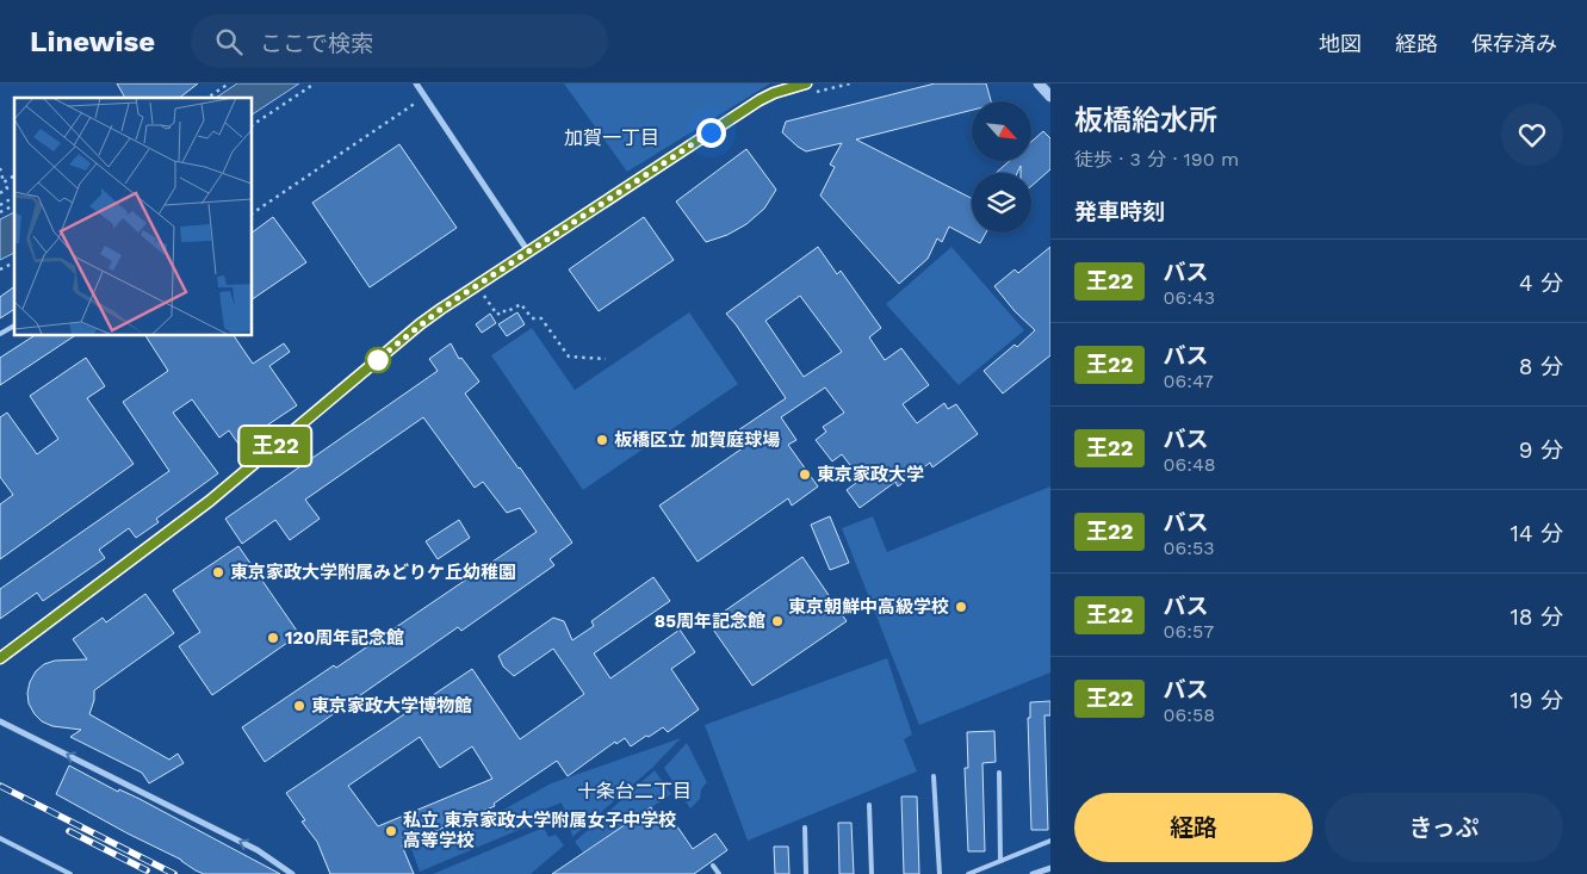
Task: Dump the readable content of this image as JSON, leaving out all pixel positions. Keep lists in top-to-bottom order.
{
  "districts": ["加賀一丁目", "十条台二丁目"],
  "places": [
    "板橋区立 加賀庭球場",
    "東京家政大学",
    "東京家政大学附属みどりケ丘幼稚園",
    "東京朝鮮中高級学校",
    "85周年記念館",
    "120周年記念館",
    "東京家政大学博物館",
    "私立 東京家政大学附属女子中学校 高等学校"
  ],
  "lines": ["bus line 王22"],
  "north": "bottom right",
  "page": {
    "header": "Linewise",
    "search": "ここで検索",
    "nav": ["地図", "経路", "保存済み"],
    "on_map": "王22",
    "heading": [
      ["板橋給水所", "徒歩 · 3 分 · 190 m"],
      "発車時刻"
    ],
    "list": [
      {
        "mark": "王22",
        "name": "バス",
        "note": "06:43",
        "value": "4 分"
      },
      {
        "mark": "王22",
        "name": "バス",
        "note": "06:47",
        "value": "8 分"
      },
      {
        "mark": "王22",
        "name": "バス",
        "note": "06:48",
        "value": "9 分"
      },
      {
        "mark": "王22",
        "name": "バス",
        "note": "06:53",
        "value": "14 分"
      },
      {
        "mark": "王22",
        "name": "バス",
        "note": "06:57",
        "value": "18 分"
      },
      {
        "mark": "王22",
        "name": "バス",
        "note": "06:58",
        "value": "19 分"
      }
    ],
    "buttons": ["経路", "きっぷ"]
  }
}
